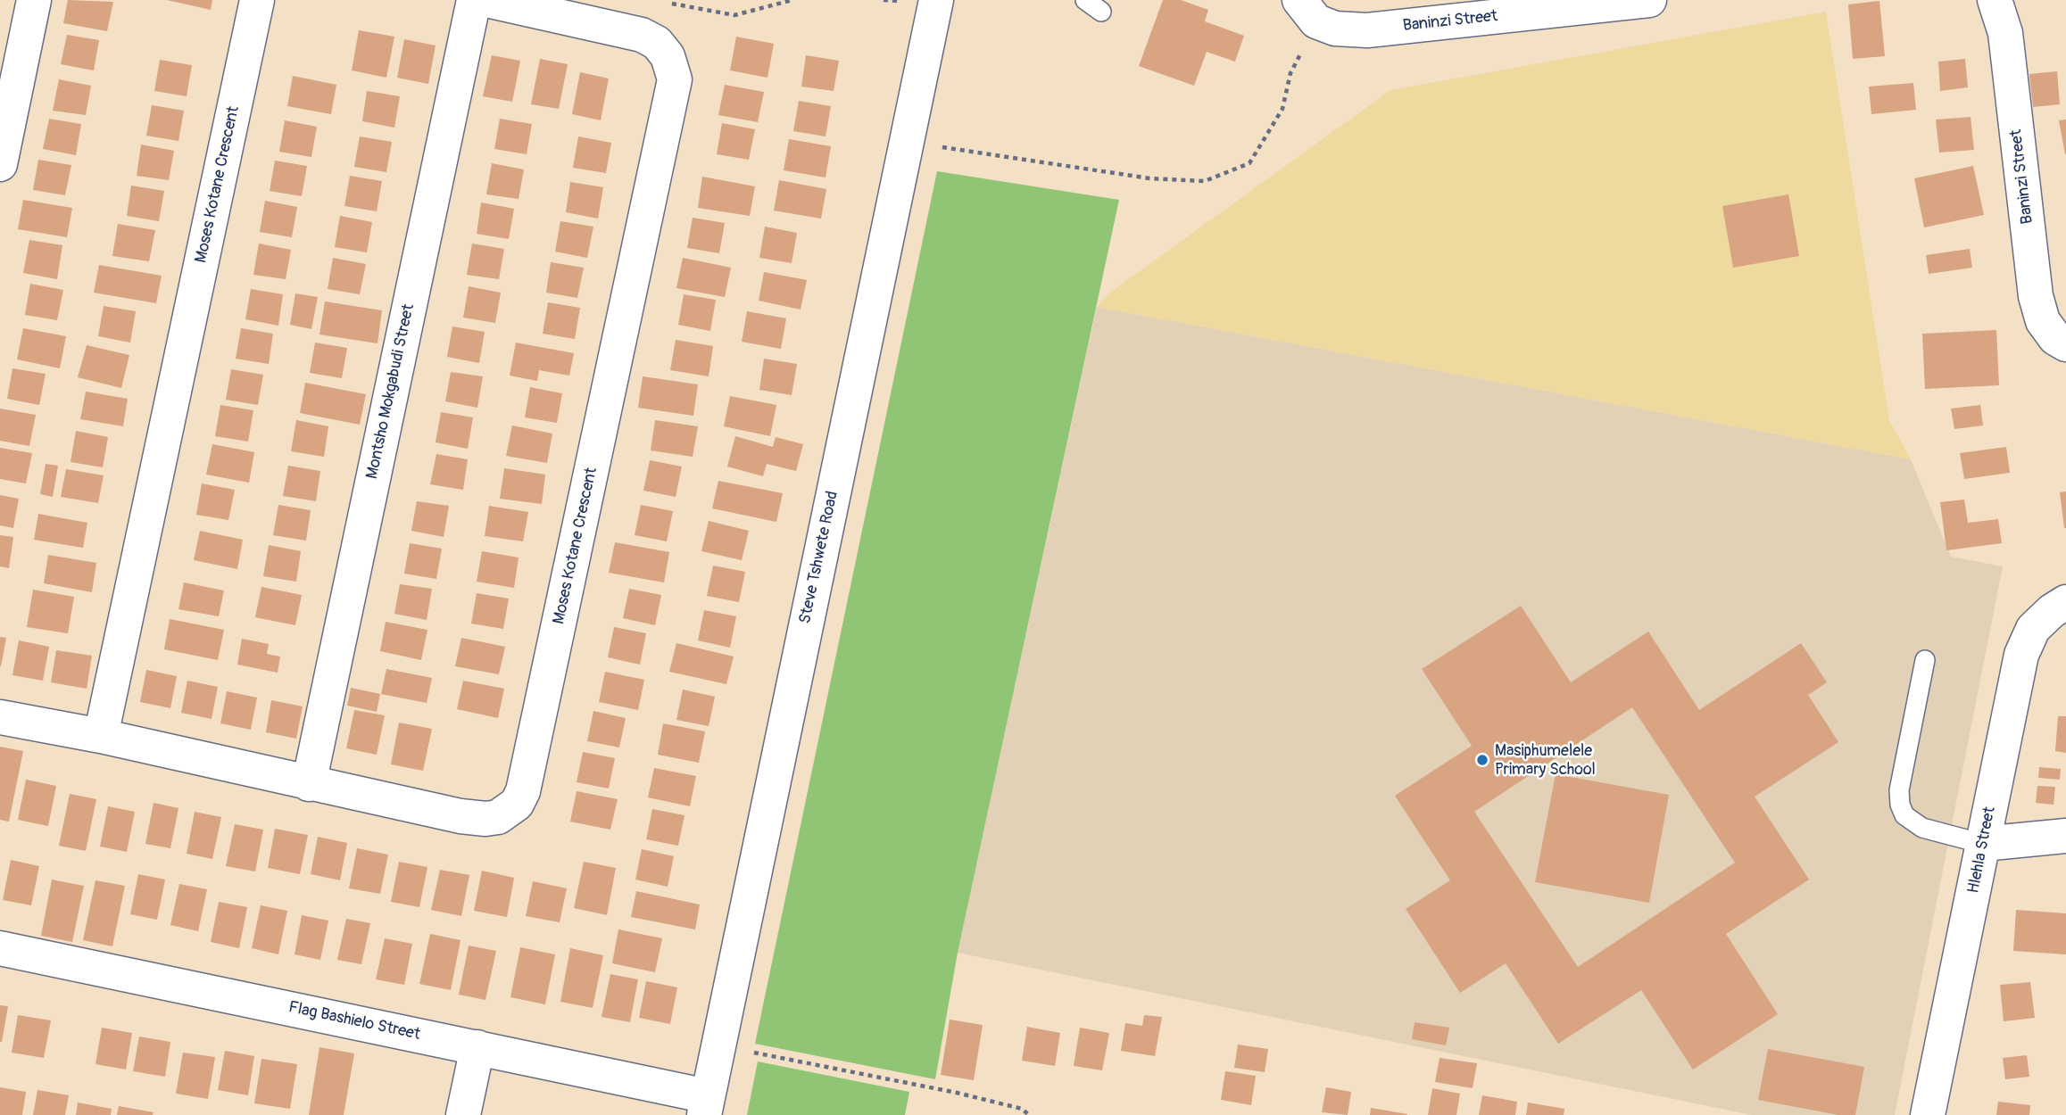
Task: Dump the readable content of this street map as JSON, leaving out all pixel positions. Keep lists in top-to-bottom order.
{
  "streets": {
    "street": [
      "Baninzi Street",
      "Moses Kotane Crescent",
      "Montsho Mokgabudi Street",
      "Steve Tshwete Road",
      "Hlehla Street",
      "Flag Bashielo Street"
    ]
  },
  "crossings": [
    ["Moses Kotane Crescent", "Montsho Mokgabudi Street"],
    ["Steve Tshwete Road", "Flag Bashielo Street"]
  ],
  "places": ["Masiphumelele Primary School"]
}
